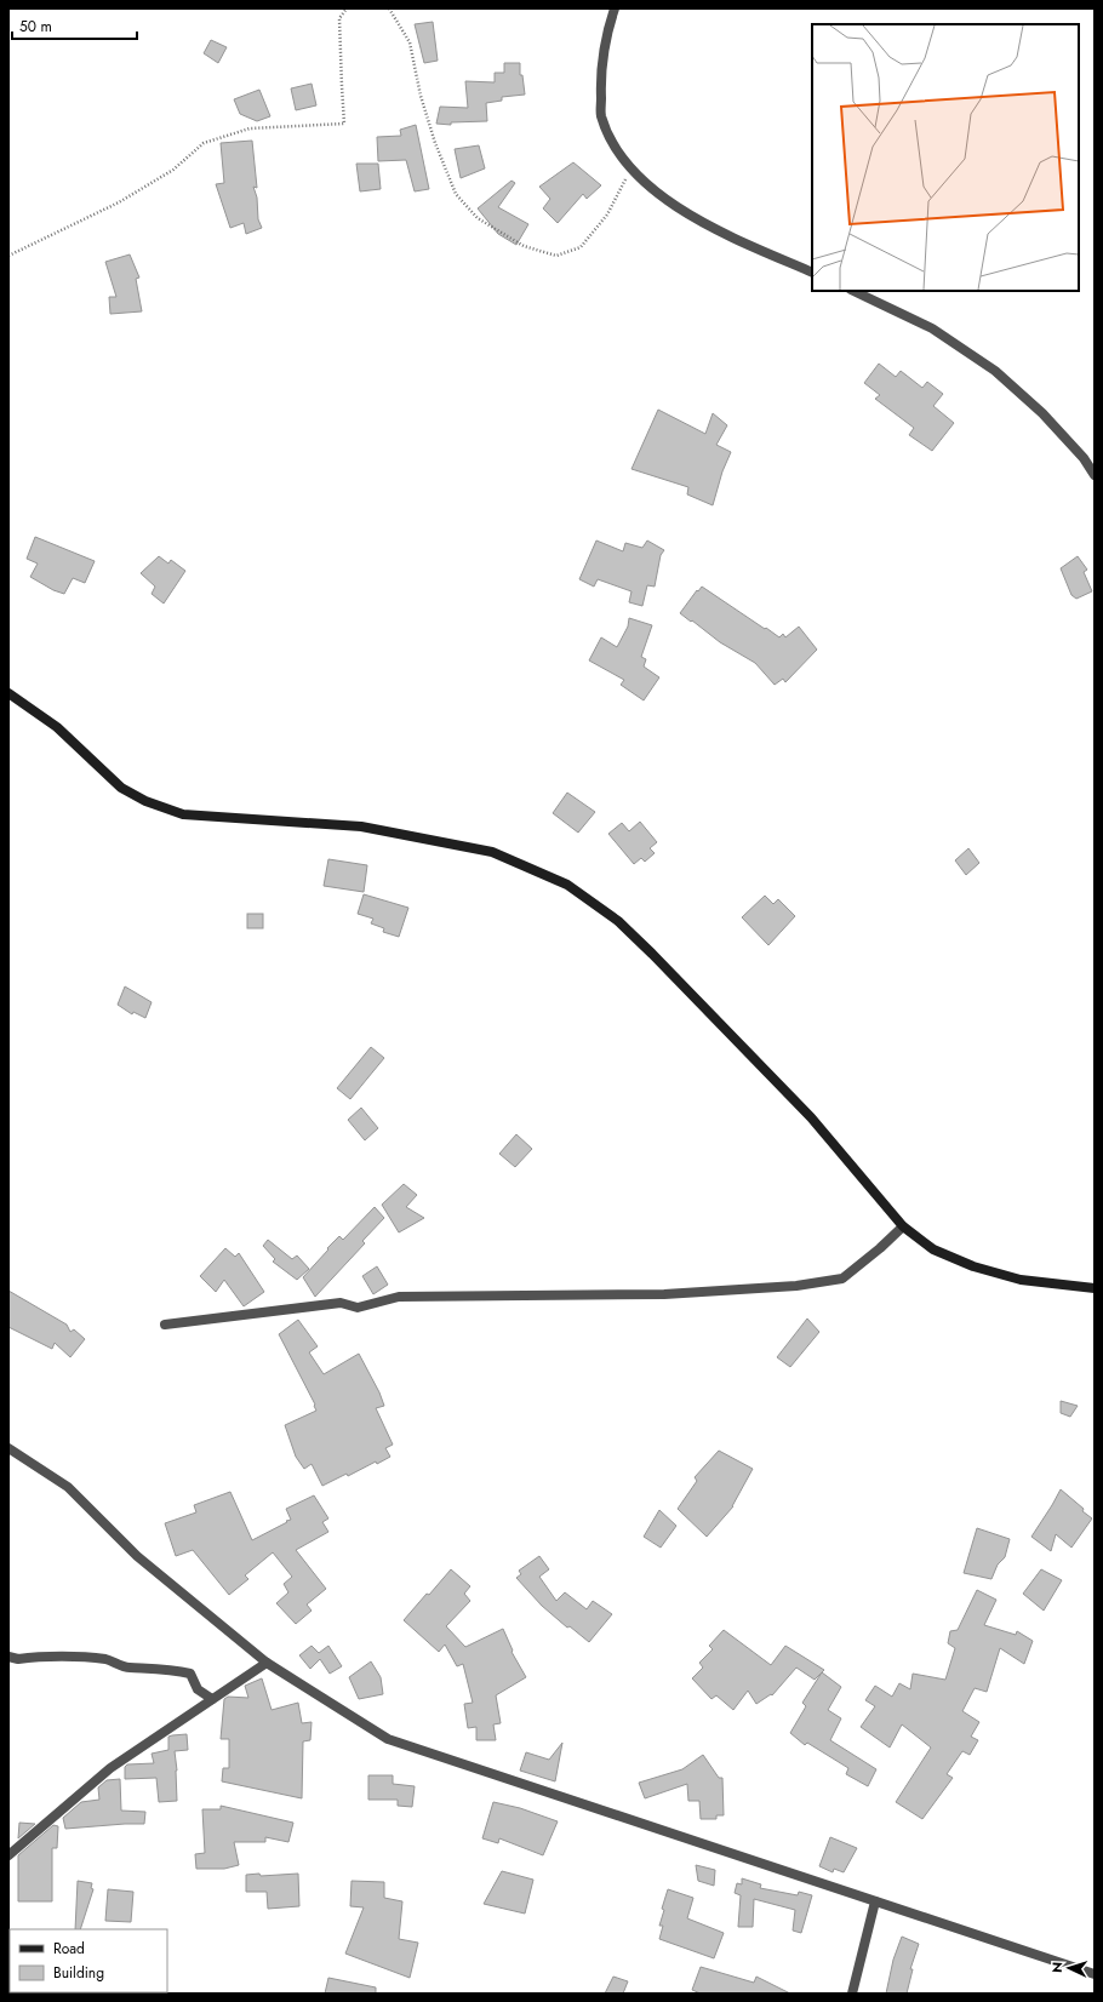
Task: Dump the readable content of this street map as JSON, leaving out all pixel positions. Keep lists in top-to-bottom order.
{
  "legend": ["Road", "Building"],
  "scale_bar": "50 m",
  "north": "left"
}
